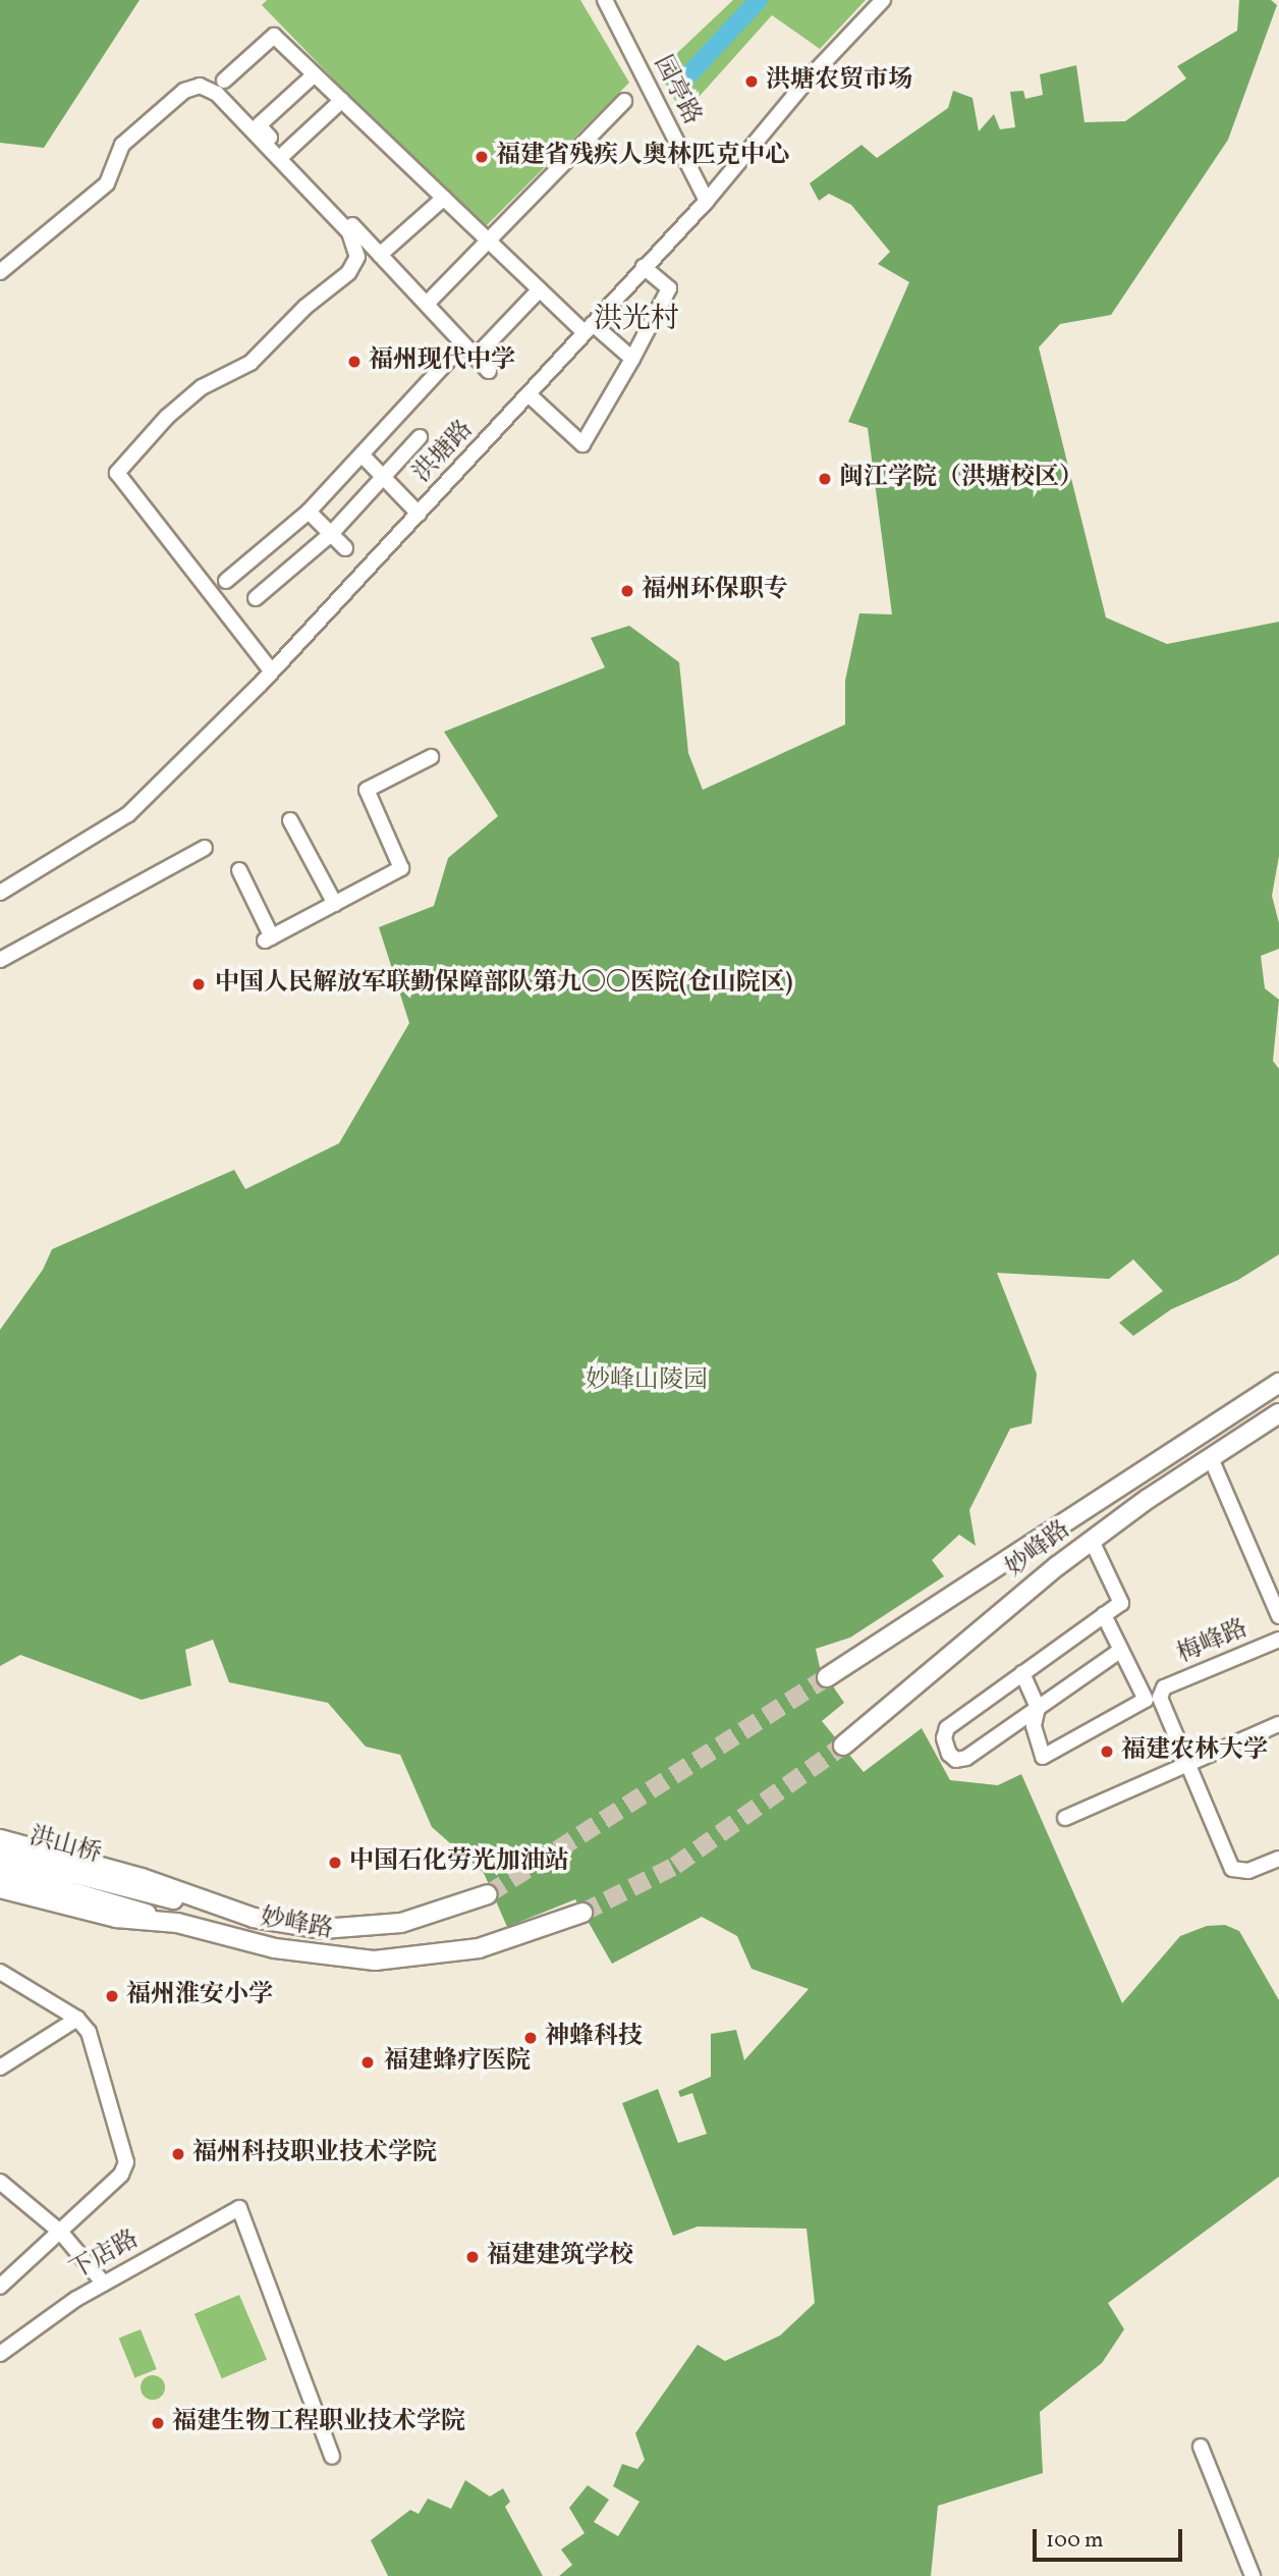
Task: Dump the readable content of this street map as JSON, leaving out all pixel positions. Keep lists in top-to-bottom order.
{
  "streets": {
    "main road": ["妙峰路", "洪山桥"],
    "street": [
      "园亭路",
      "洪塘路",
      "梅峰路",
      "下店路"
    ]
  },
  "crossings": [
    ["园亭路", "洪塘路"]
  ],
  "districts": ["洪光村"],
  "parks": ["妙峰山陵园"],
  "places": [
    "洪塘农贸市场",
    "福建省残疾人奥林匹克中心",
    "福州现代中学",
    "闽江学院（洪塘校区）",
    "福州环保职专",
    "中国人民解放军联勤保障部队第九〇〇医院(仓山院区)",
    "福建农林大学",
    "中国石化劳光加油站",
    "福州淮安小学",
    "神蜂科技",
    "福建蜂疗医院",
    "福州科技职业技术学院",
    "福建建筑学校",
    "福建生物工程职业技术学院"
  ],
  "scale_bar": "100 m"
}
